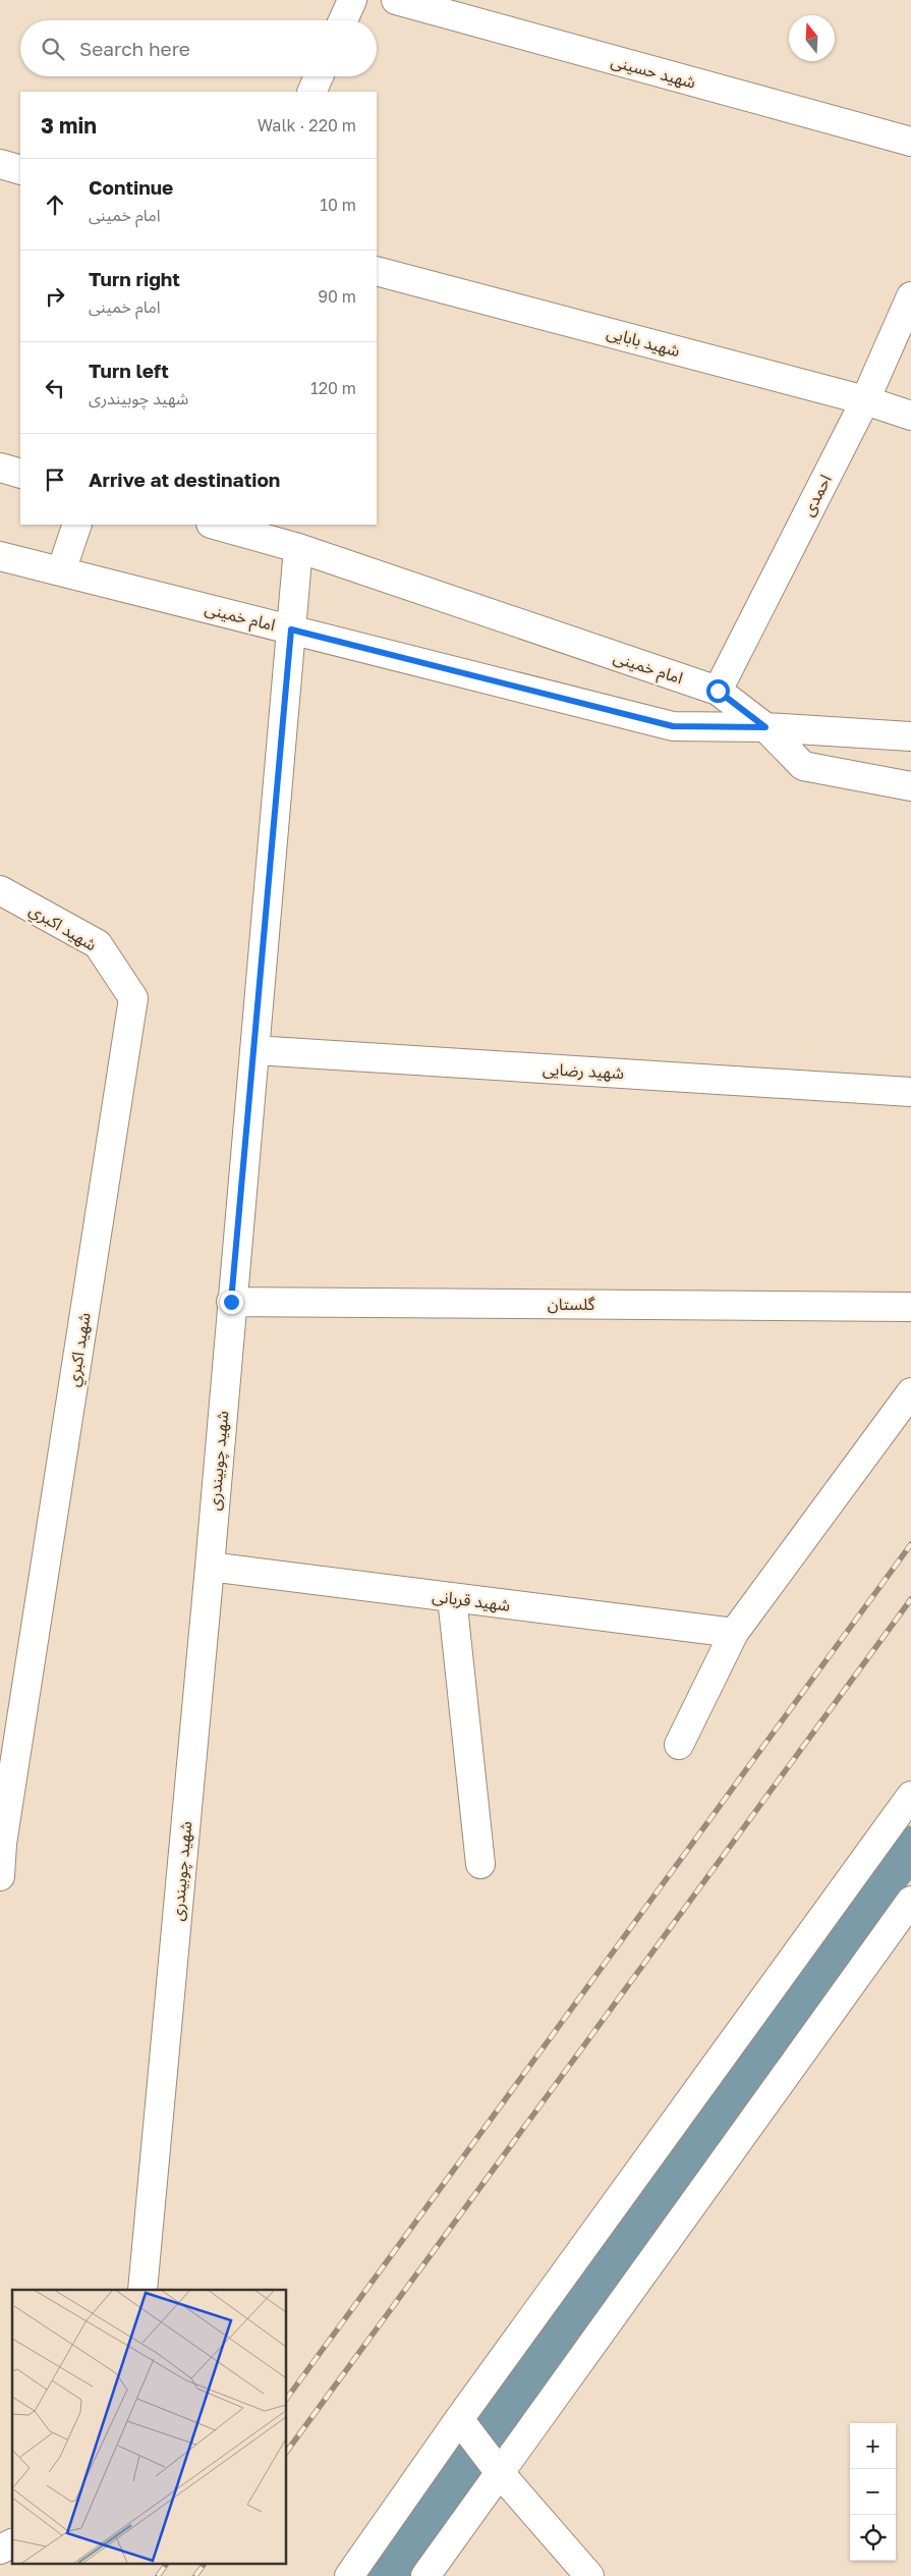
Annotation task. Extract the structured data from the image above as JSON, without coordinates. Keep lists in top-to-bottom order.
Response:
{
  "streets": {
    "street": [
      "شهید حسینی",
      "شهید بابایی",
      "احمدی",
      "امام خمینی",
      "شهيد اکبري",
      "شهید رضایی",
      "گلستان",
      "شهید چوبیندری",
      "شهید قربانی"
    ]
  },
  "crossings": [
    ["شهید بابایی", "احمدی"],
    ["احمدی", "امام خمینی"],
    ["امام خمینی", "شهید چوبیندری"],
    ["شهید رضایی", "شهید چوبیندری"],
    ["گلستان", "شهید چوبیندری"],
    ["شهید چوبیندری", "شهید قربانی"]
  ],
  "north": "top",
  "page": {
    "search": "Search here",
    "heading": ["3 min", "Walk · 220 m"],
    "list": [
      ["Continue", "امام خمینی", "10 m"],
      ["Turn right", "امام خمینی", "90 m"],
      ["Turn left", "شهید چوبیندری", "120 m"],
      "Arrive at destination"
    ],
    "map_buttons": ["+", "−"]
  }
}
